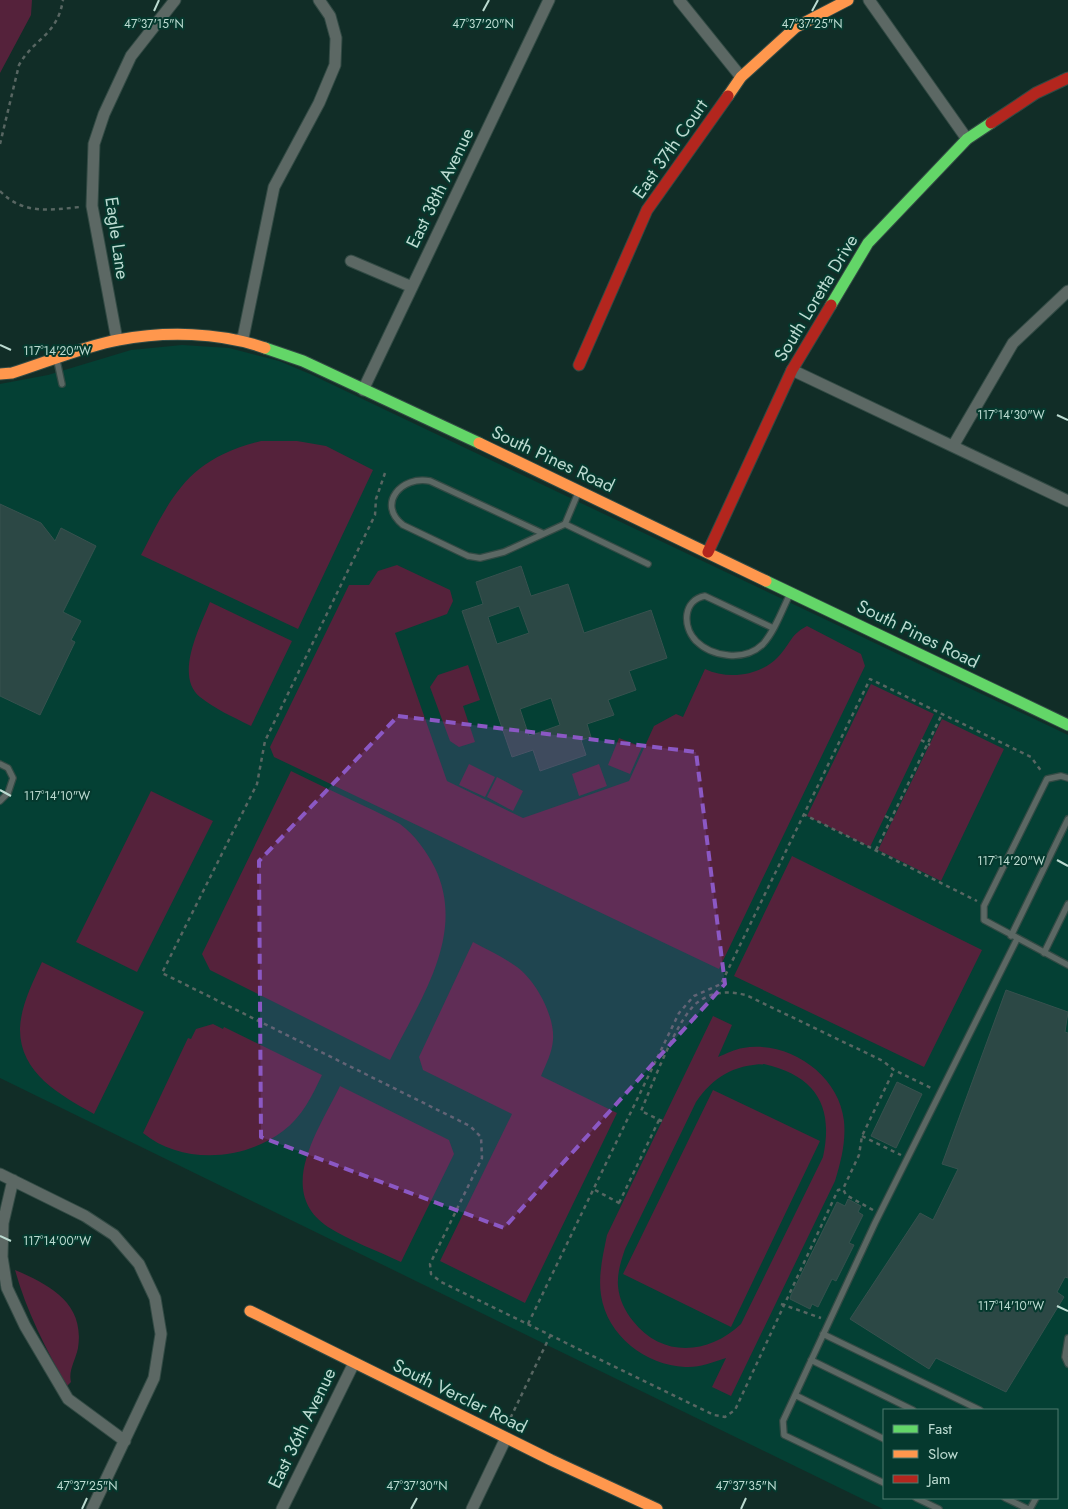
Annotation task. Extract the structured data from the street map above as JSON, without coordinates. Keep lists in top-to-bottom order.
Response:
{
  "streets": {
    "street": [
      "East 37th Court",
      "East 38th Avenue",
      "Eagle Lane",
      "South Loretta Drive",
      "South Pines Road",
      "South Vercler Road",
      "East 36th Avenue"
    ]
  },
  "crossings": [
    ["East 38th Avenue", "South Pines Road"],
    ["Eagle Lane", "South Pines Road"],
    ["South Loretta Drive", "South Pines Road"],
    ["South Vercler Road", "East 36th Avenue"]
  ],
  "legend": ["Fast", "Slow", "Jam"],
  "coordinates": [
    "47°37'15\"N",
    "47°37'20\"N",
    "47°37'25\"N",
    "117°14'20\"W",
    "117°14'30\"W",
    "117°14'10\"W",
    "117°14'00\"W",
    "47°37'30\"N",
    "47°37'35\"N"
  ]
}
